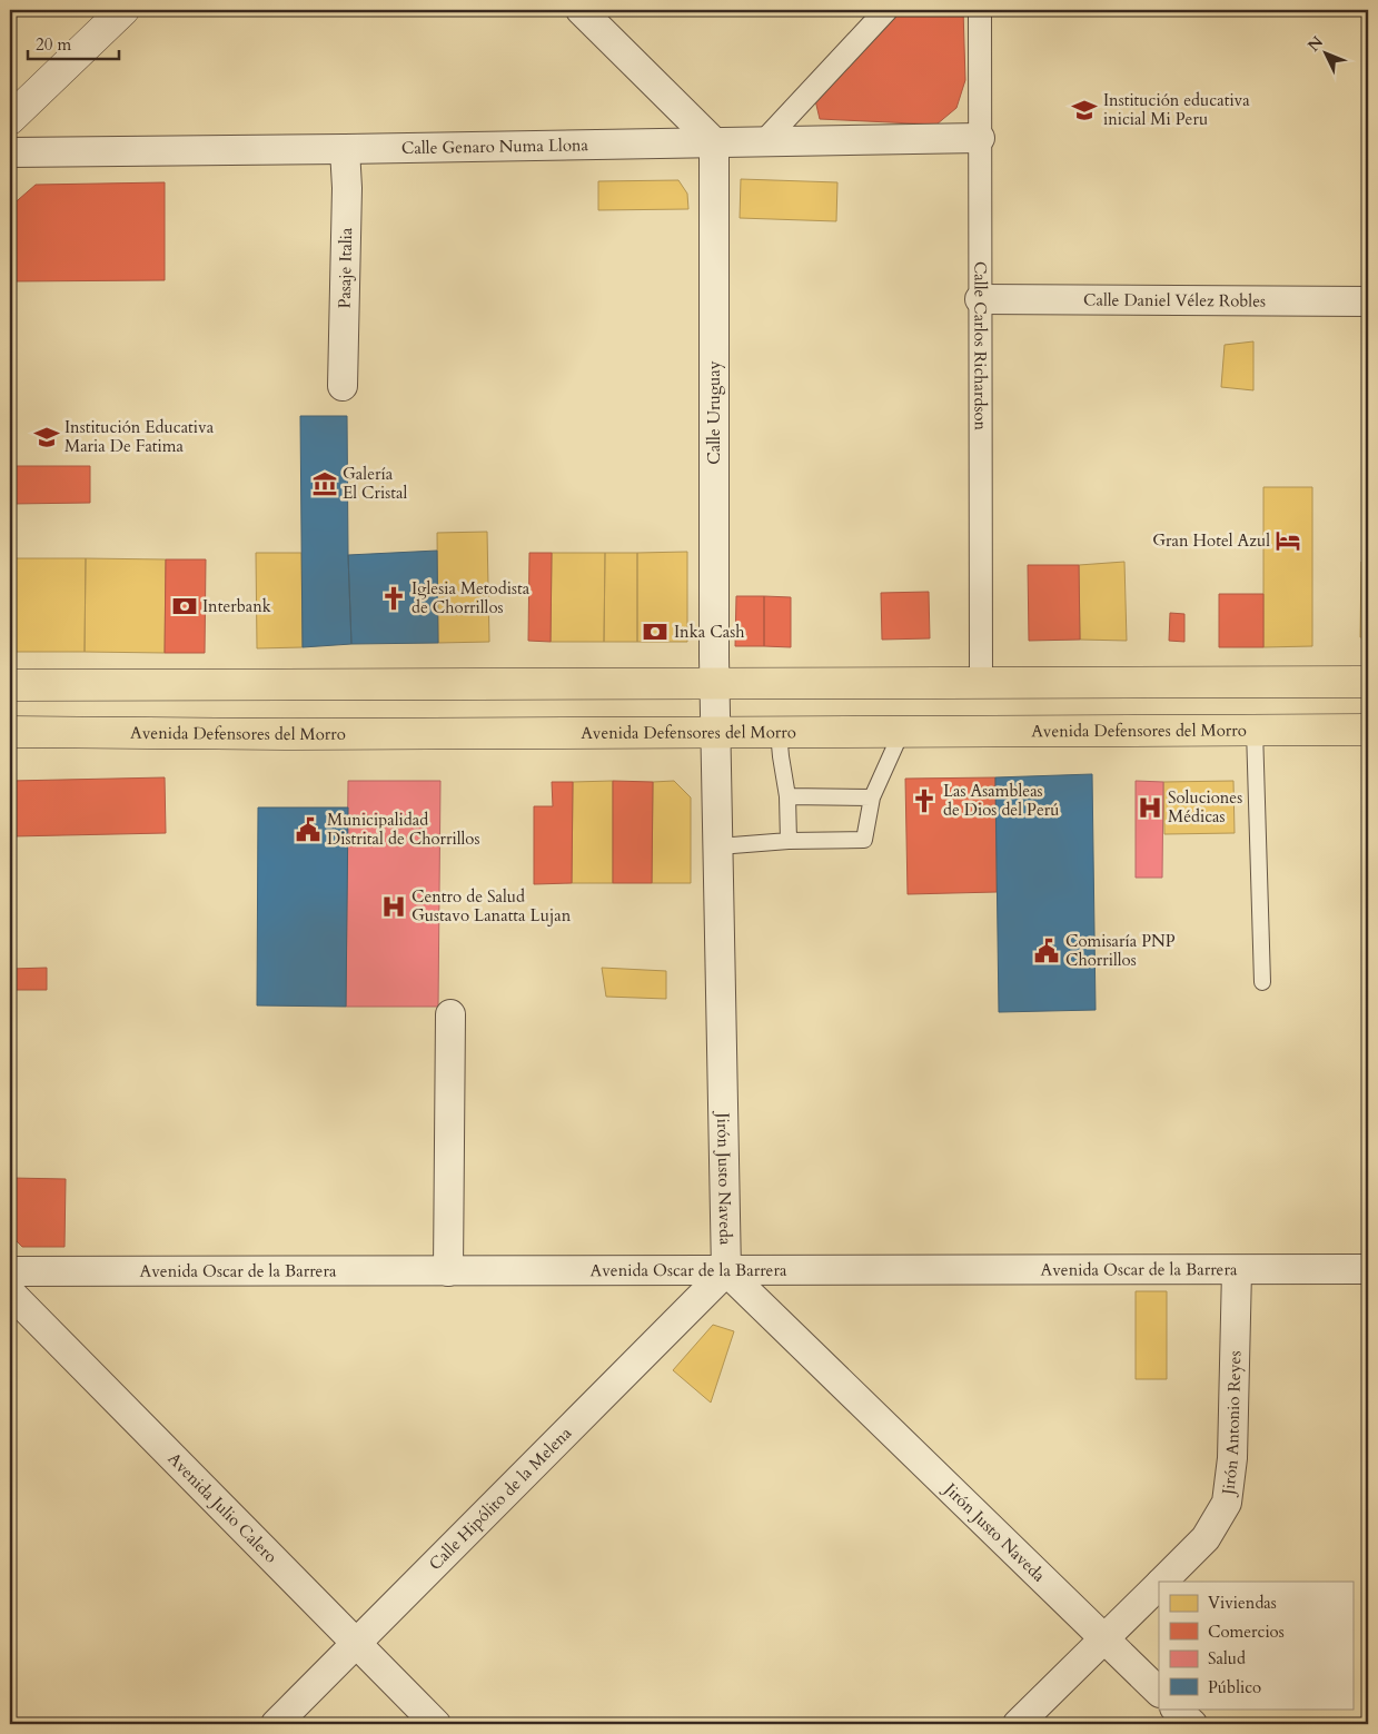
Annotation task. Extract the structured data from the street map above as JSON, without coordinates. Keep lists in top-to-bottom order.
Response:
{
  "streets": {
    "main road": ["Avenida Defensores del Morro"],
    "street": [
      "Calle Genaro Numa Llona",
      "Pasaje Italia",
      "Calle Daniel Vélez Robles",
      "Calle Carlos Richardson",
      "Calle Uruguay",
      "Jirón Justo Naveda",
      "Avenida Oscar de la Barrera",
      "Jirón Antonio Reyes",
      "Calle Hipólito de la Melena",
      "Avenida Julio Calero"
    ]
  },
  "crossings": [
    ["Calle Genaro Numa Llona", "Pasaje Italia"],
    ["Calle Genaro Numa Llona", "Calle Carlos Richardson"],
    ["Calle Genaro Numa Llona", "Calle Uruguay"],
    ["Calle Daniel Vélez Robles", "Calle Carlos Richardson"],
    ["Calle Uruguay", "Jirón Justo Naveda"],
    ["Avenida Defensores del Morro", "Jirón Justo Naveda"],
    ["Jirón Justo Naveda", "Avenida Oscar de la Barrera"],
    ["Jirón Justo Naveda", "Jirón Antonio Reyes"],
    ["Jirón Justo Naveda", "Calle Hipólito de la Melena"],
    ["Avenida Oscar de la Barrera", "Jirón Antonio Reyes"],
    ["Avenida Oscar de la Barrera", "Calle Hipólito de la Melena"],
    ["Calle Hipólito de la Melena", "Avenida Julio Calero"]
  ],
  "places": {
    "school or university": ["Institución educativa inicial Mi Peru", "Institución Educativa Maria De Fatima"],
    "museum": ["Galería El Cristal"],
    "hotel": ["Gran Hotel Azul"],
    "church": ["Iglesia Metodista de Chorrillos", "Las Asambleas de Dios del Perú"],
    "bank": ["Interbank", "Inka Cash"],
    "hospital": ["Soluciones Médicas", "Centro de Salud Gustavo Lanatta Lujan"],
    "public building": ["Municipalidad Distrital de Chorrillos", "Comisaría PNP Chorrillos"]
  },
  "legend": [
    "Viviendas",
    "Comercios",
    "Salud",
    "Público"
  ],
  "scale_bar": "20 m",
  "north": "top left"
}
